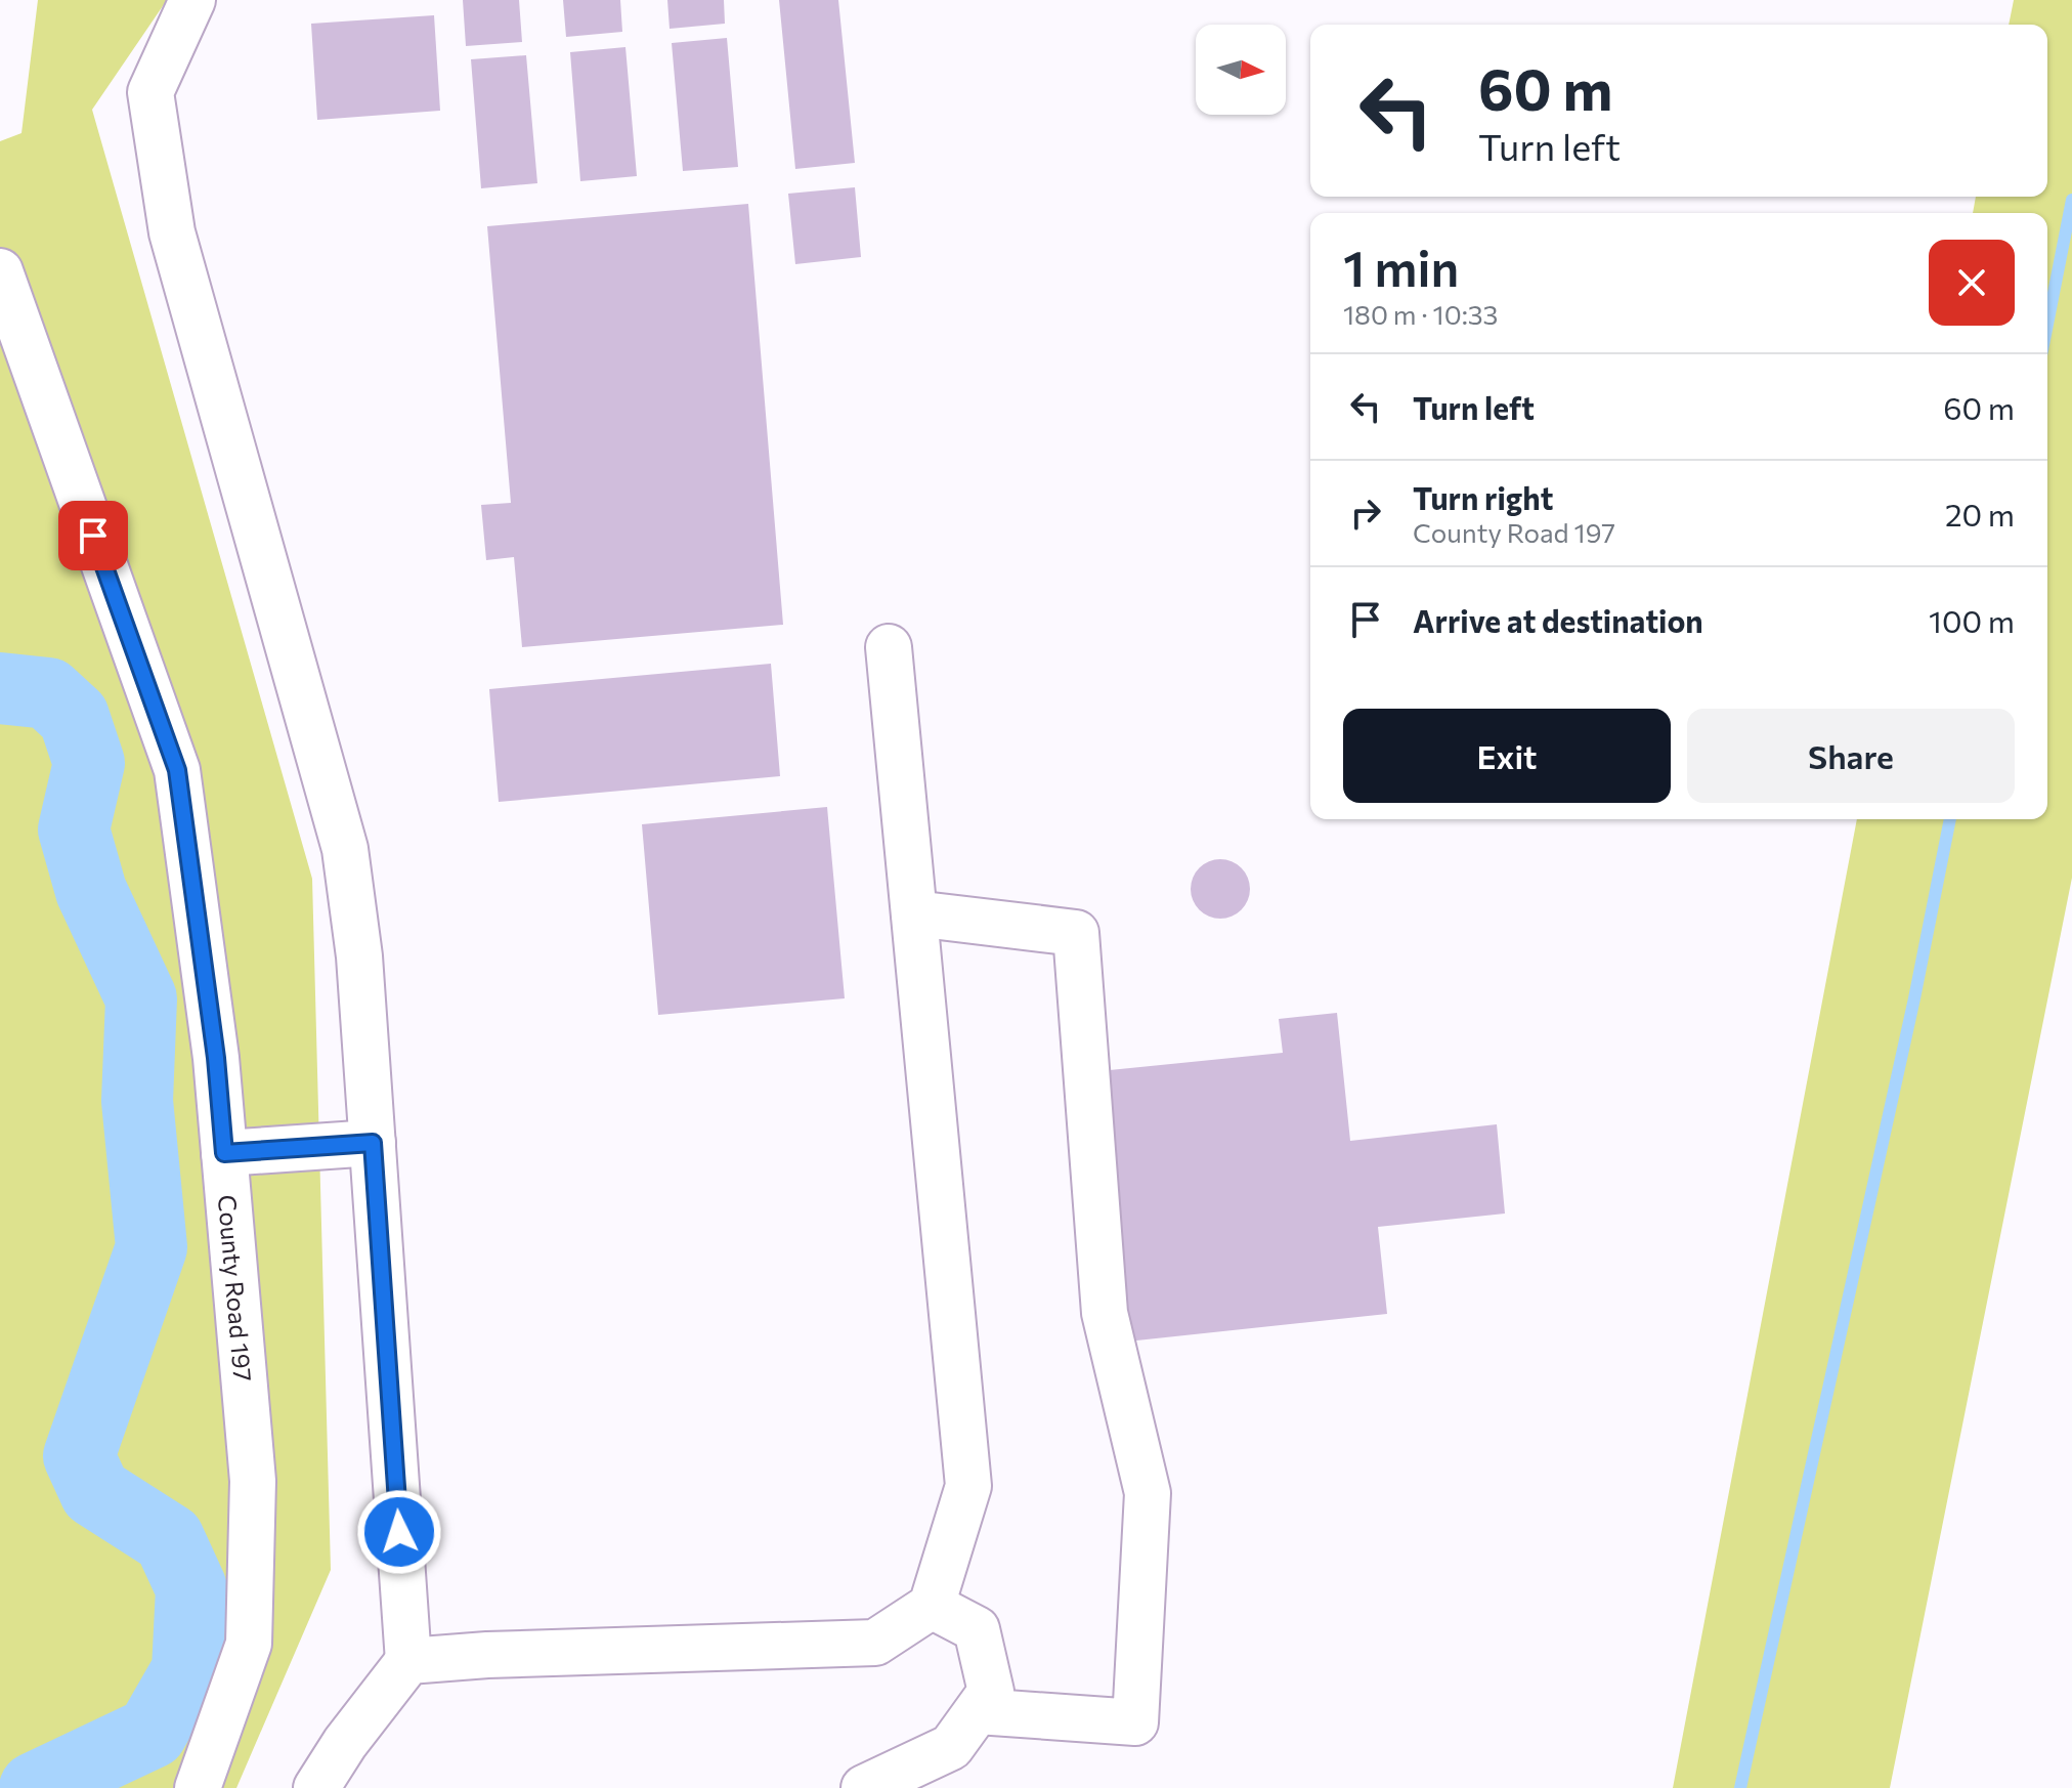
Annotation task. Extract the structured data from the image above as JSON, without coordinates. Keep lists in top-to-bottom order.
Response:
{
  "streets": {
    "street": ["County Road 197"]
  },
  "north": "right",
  "page": {
    "turn": ["60 m", "Turn left"],
    "heading": ["1 min", "180 m · 10:33"],
    "list": [
      {
        "name": "Turn left",
        "value": "60 m"
      },
      {
        "name": "Turn right",
        "note": "County Road 197",
        "value": "20 m"
      },
      {
        "name": "Arrive at destination",
        "value": "100 m"
      }
    ],
    "buttons": ["Exit", "Share"]
  }
}
